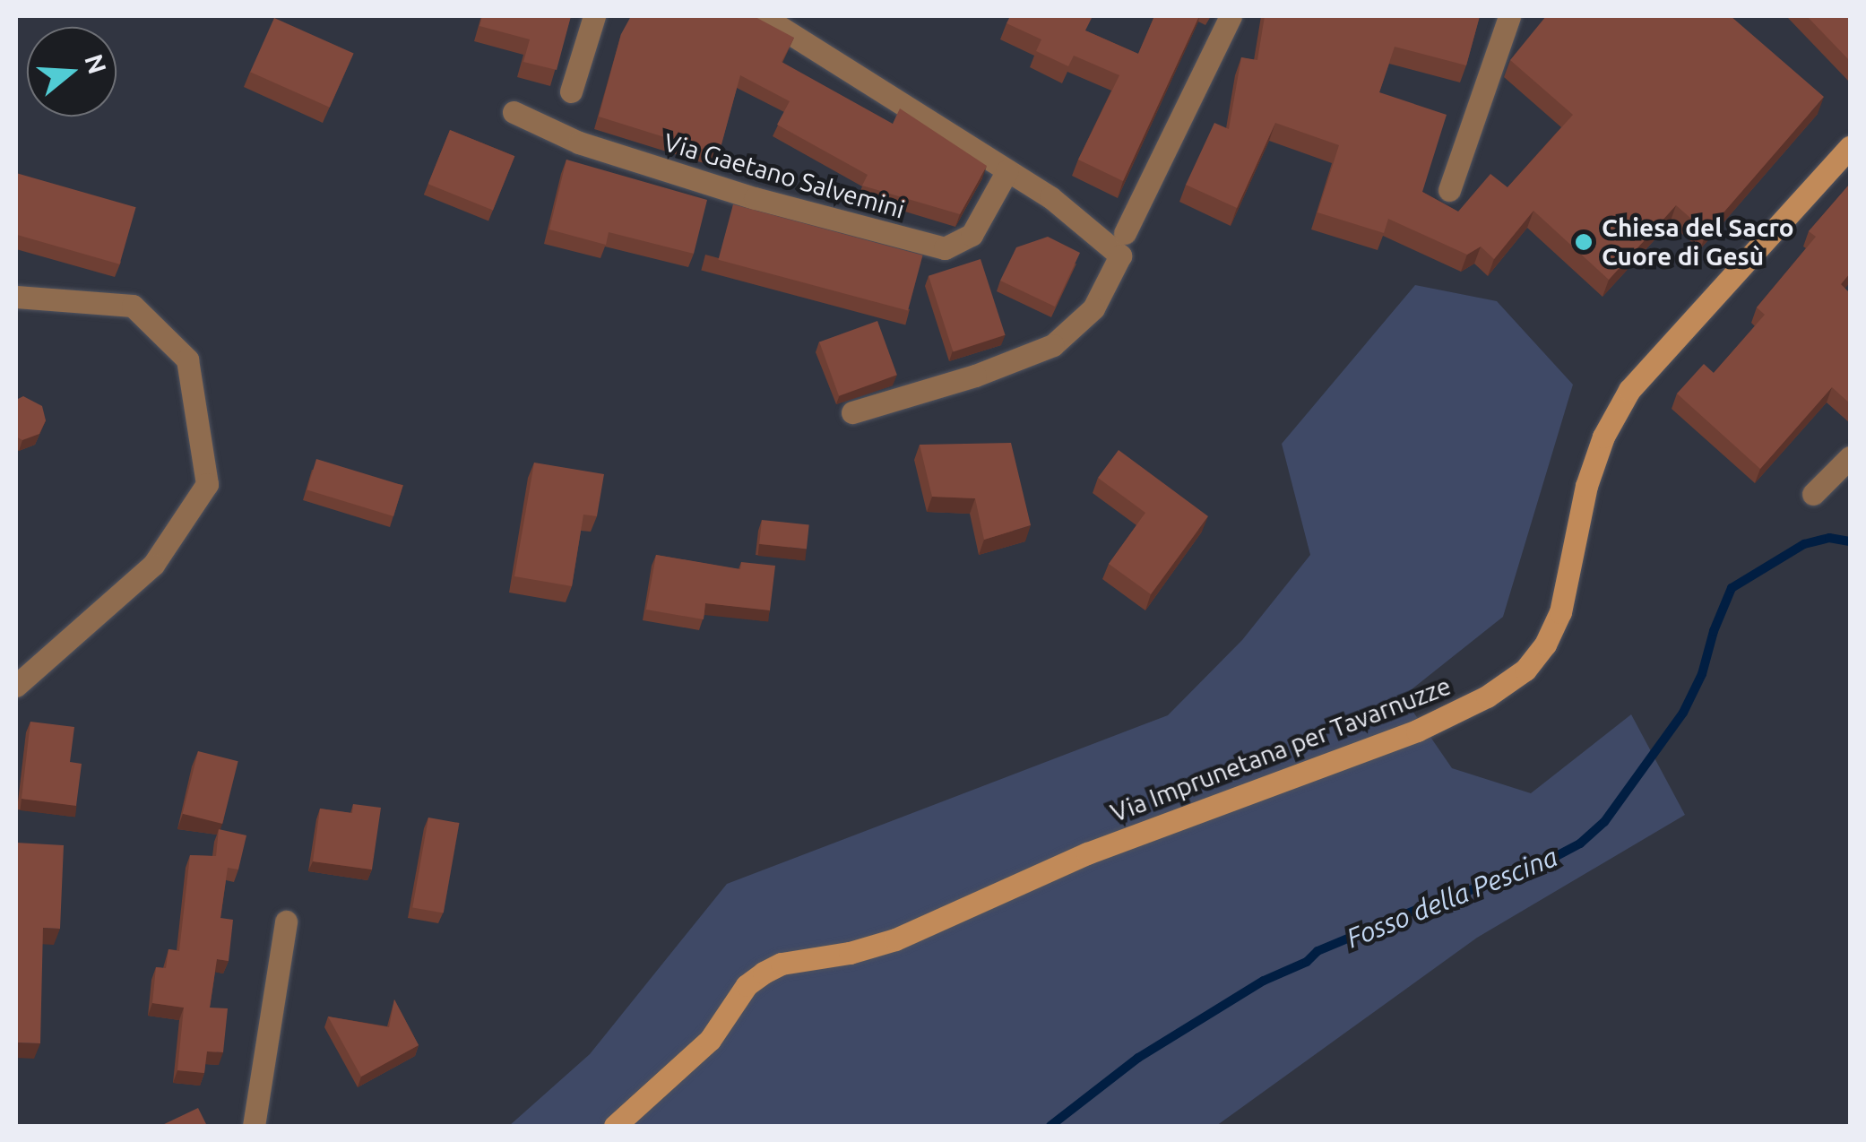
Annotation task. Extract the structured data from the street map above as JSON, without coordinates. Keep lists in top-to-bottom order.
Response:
{
  "streets": {
    "main road": ["Via Imprunetana per Tavarnuzze"],
    "street": ["Via Gaetano Salvemini"]
  },
  "water": ["Fosso della Pescina"],
  "places": ["Chiesa del Sacro Cuore di Gesù"],
  "north": "right"
}
